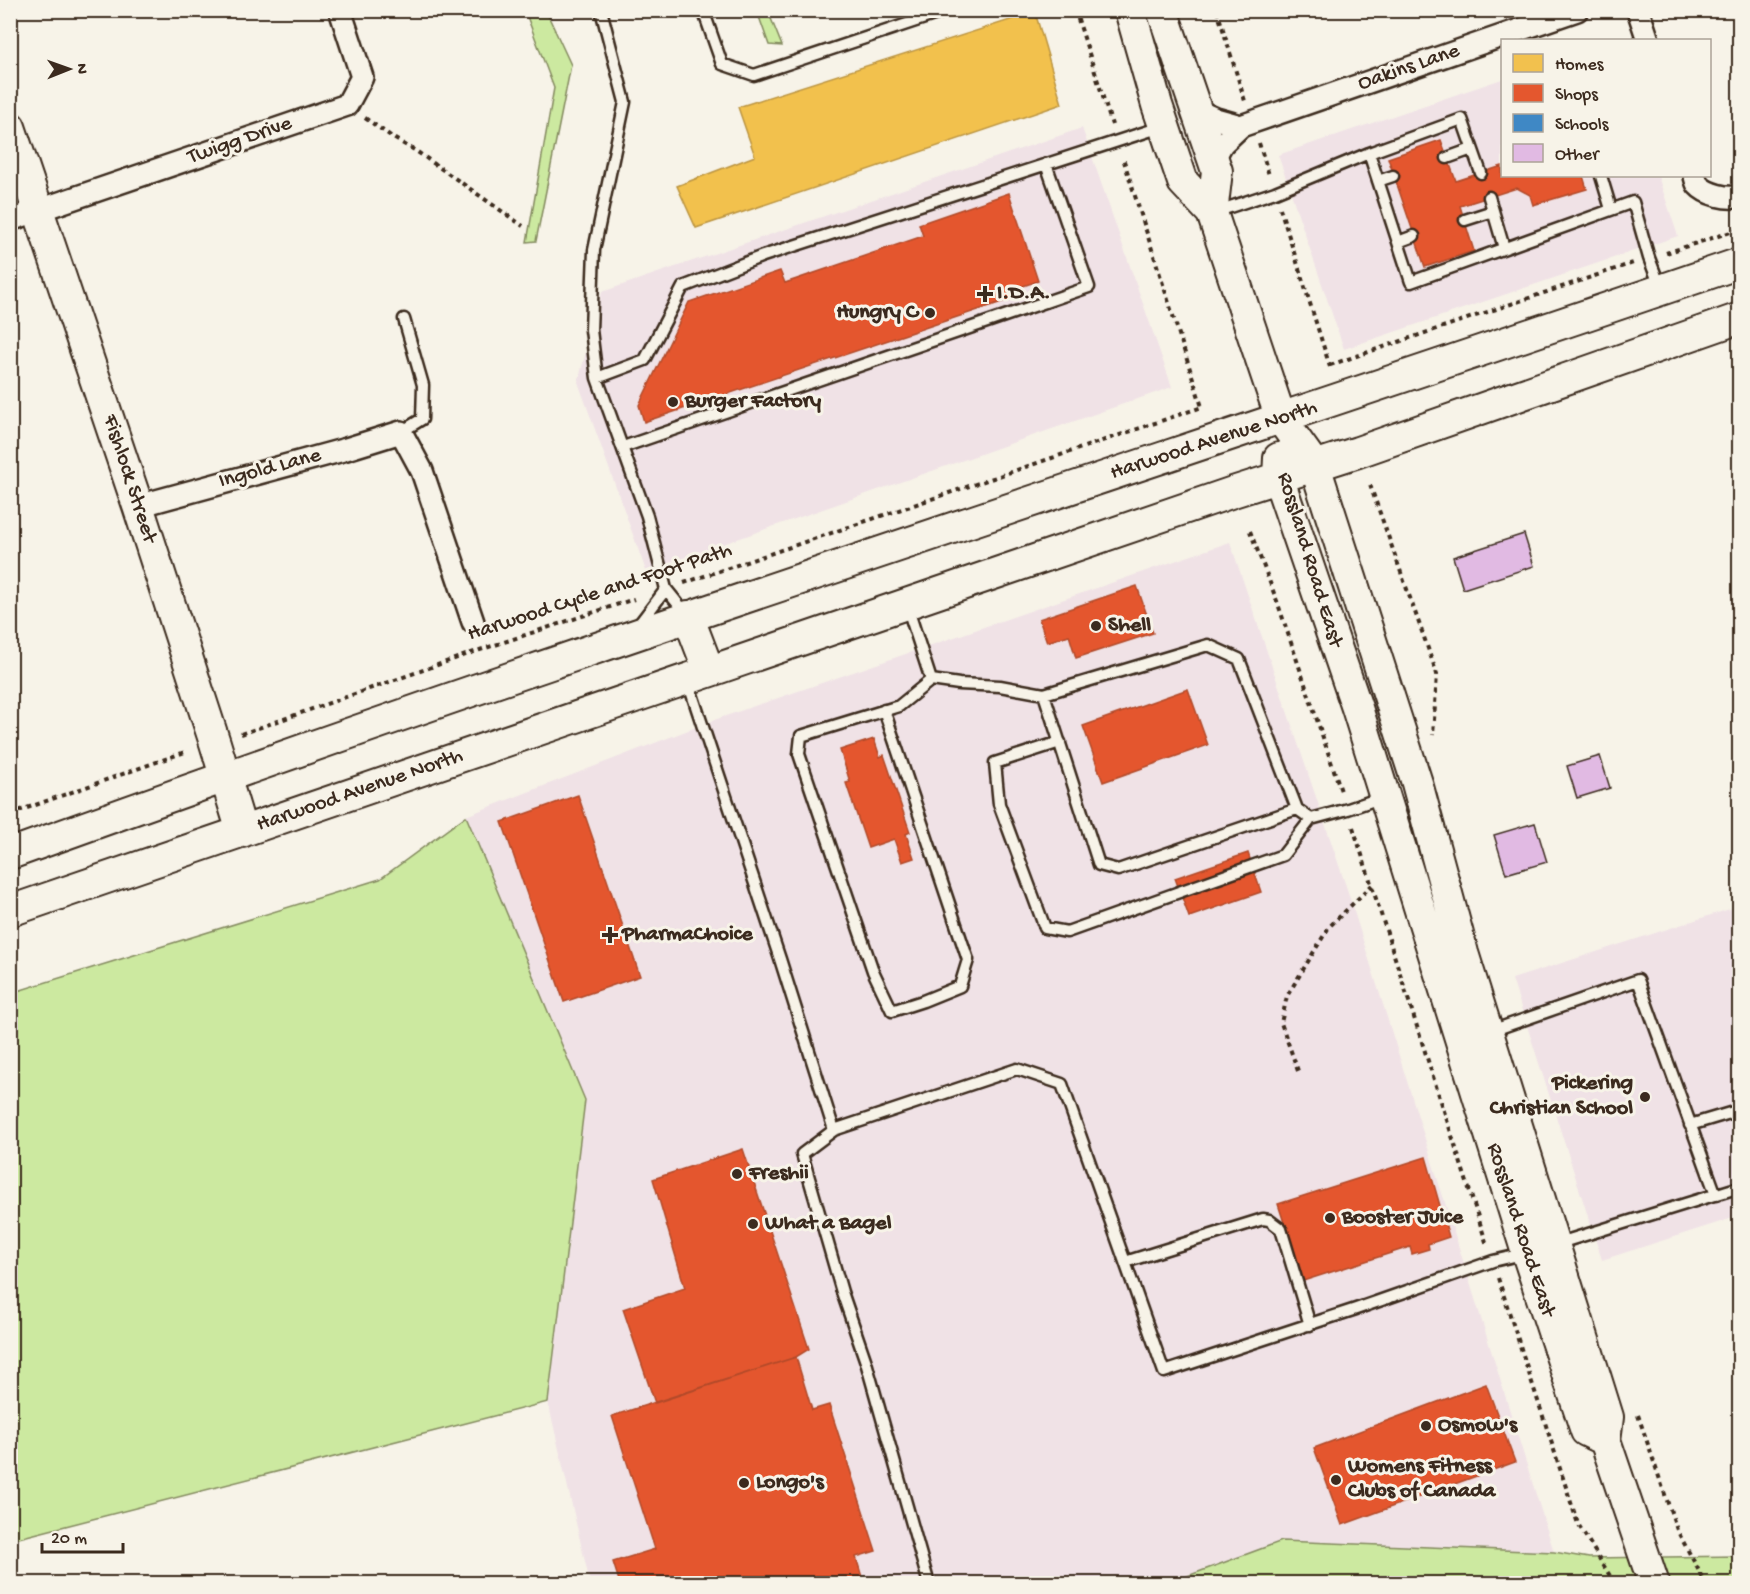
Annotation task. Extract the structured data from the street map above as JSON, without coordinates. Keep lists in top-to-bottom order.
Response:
{
  "streets": {
    "main road": ["Harwood Avenue North", "Fishlock Street", "Rossland Road East"],
    "street": ["Oakins Lane", "Twigg Drive", "Ingold Lane"],
    "path": ["Harwood Cycle and Foot Path"]
  },
  "crossings": [
    ["Twigg Drive", "Fishlock Street"],
    ["Harwood Avenue North", "Fishlock Street"],
    ["Harwood Avenue North", "Rossland Road East"],
    ["Ingold Lane", "Fishlock Street"],
    ["Fishlock Street", "Harwood Cycle and Foot Path"]
  ],
  "places": {
    "health": ["I.D.A.", "PharmaChoice"],
    "other": [
      "Hungry C",
      "Burger Factory",
      "Shell",
      "Pickering Christian School",
      "Freshii",
      "Booster Juice",
      "What a Bagel",
      "Osmow's",
      "Womens Fitness Clubs of Canada",
      "Longo's"
    ]
  },
  "legend": [
    "Homes",
    "Shops",
    "Schools",
    "Other"
  ],
  "scale_bar": "20 m",
  "north": "right"
}
